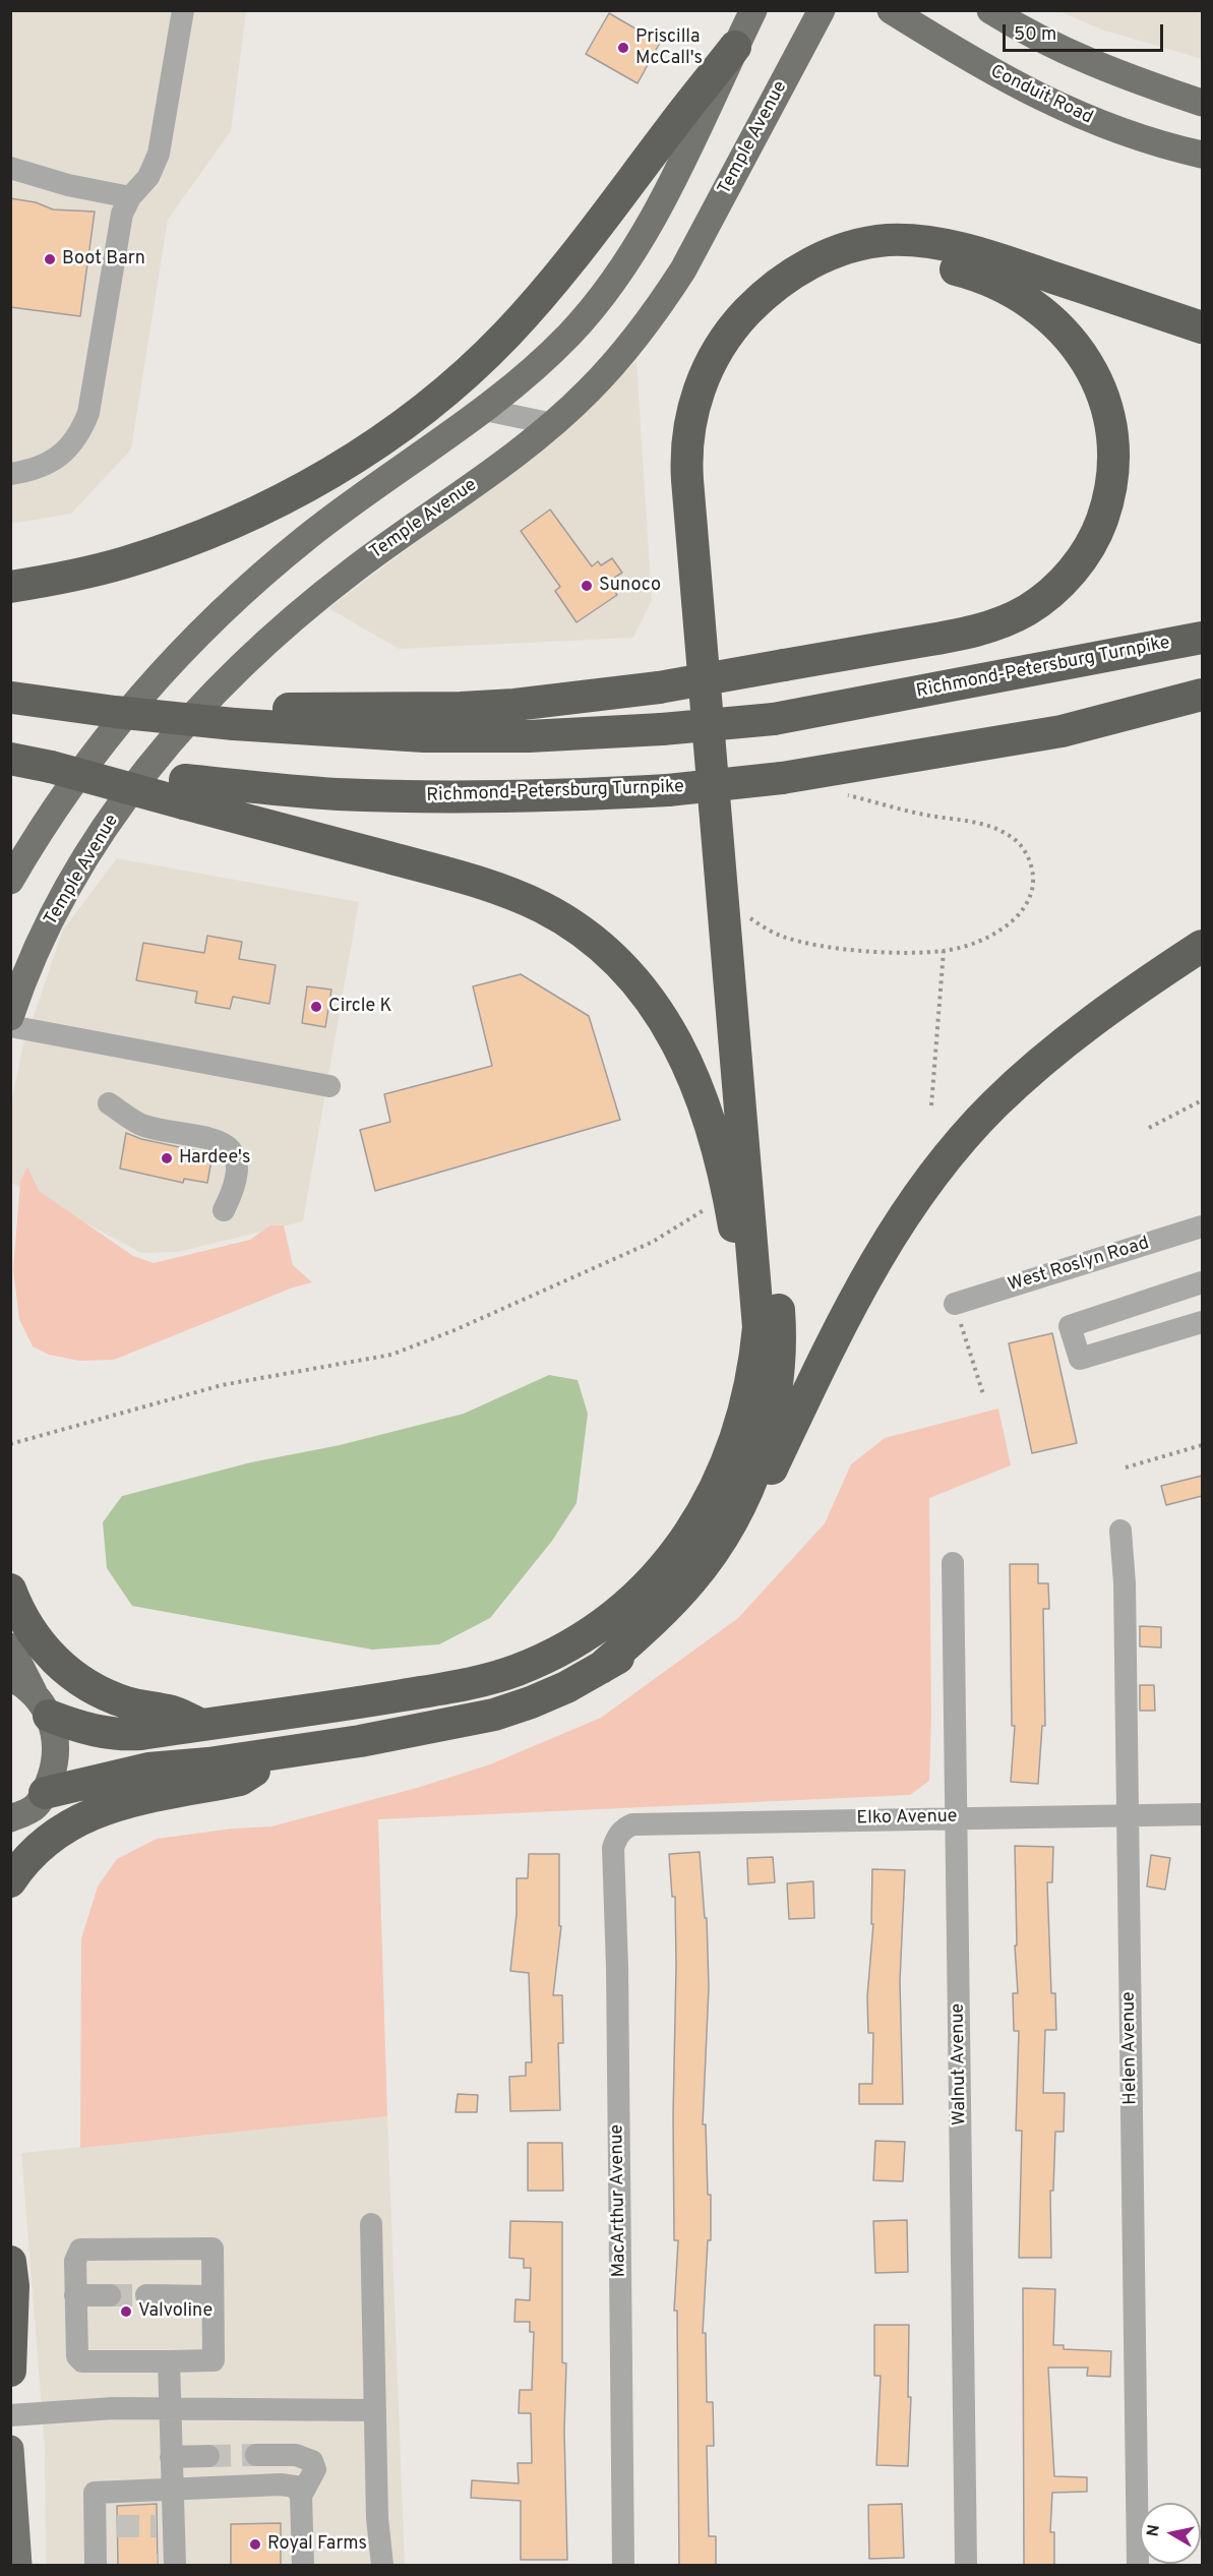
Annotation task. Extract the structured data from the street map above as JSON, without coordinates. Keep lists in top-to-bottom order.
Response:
{
  "streets": {
    "highway": ["Richmond-Petersburg Turnpike"],
    "main road": ["Conduit Road", "Temple Avenue"],
    "street": [
      "West Roslyn Road",
      "Elko Avenue",
      "Helen Avenue",
      "Walnut Avenue",
      "MacArthur Avenue"
    ]
  },
  "crossings": [
    ["Elko Avenue", "Helen Avenue"],
    ["Elko Avenue", "Walnut Avenue"],
    ["Elko Avenue", "MacArthur Avenue"]
  ],
  "places": [
    "Priscilla McCall's",
    "Boot Barn",
    "Sunoco",
    "Circle K",
    "Hardee's",
    "Valvoline",
    "Royal Farms"
  ],
  "scale_bar": "50 m",
  "north": "left"
}
